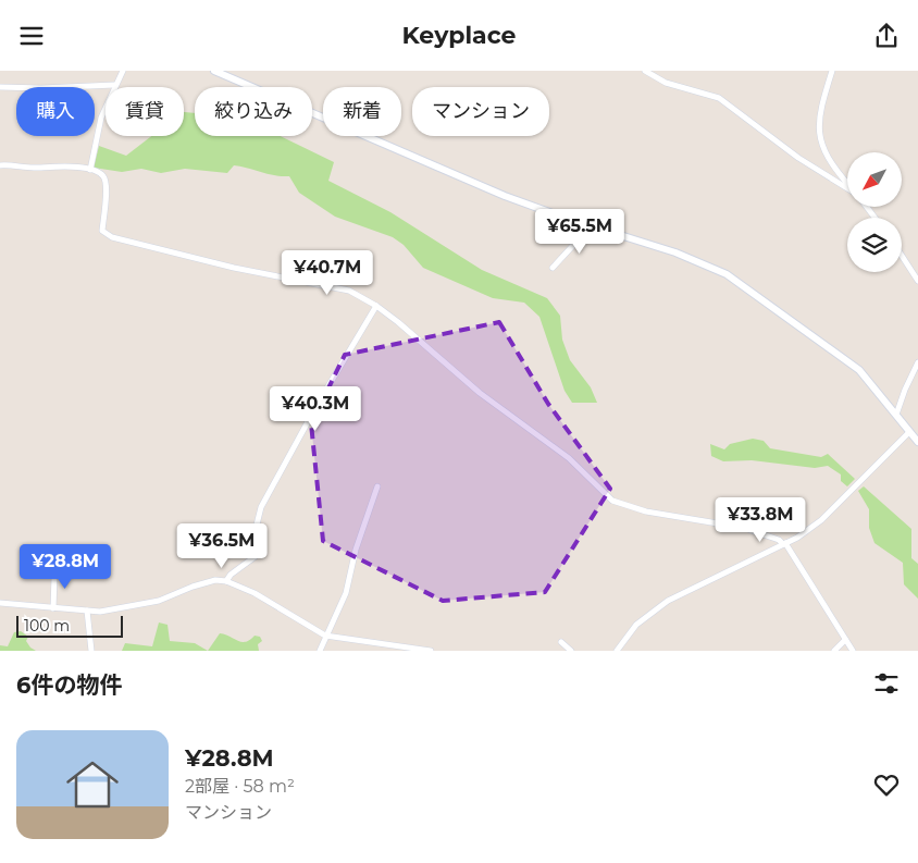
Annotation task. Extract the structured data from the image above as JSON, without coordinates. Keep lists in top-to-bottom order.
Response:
{
  "scale_bar": "100 m",
  "north": "bottom left",
  "page": {
    "header": "Keyplace",
    "chip": [
      "購入",
      "賃貸",
      "絞り込み",
      "新着",
      "マンション"
    ],
    "price": [
      "¥65.5M",
      "¥40.7M",
      "¥40.3M",
      "¥33.8M",
      "¥36.5M",
      "¥28.8M"
    ],
    "scale": "100 m",
    "heading": "6件の物件",
    "list": [
      {
        "name": "¥28.8M",
        "note": "2部屋 · 58 m² · マンション"
      }
    ]
  }
}
